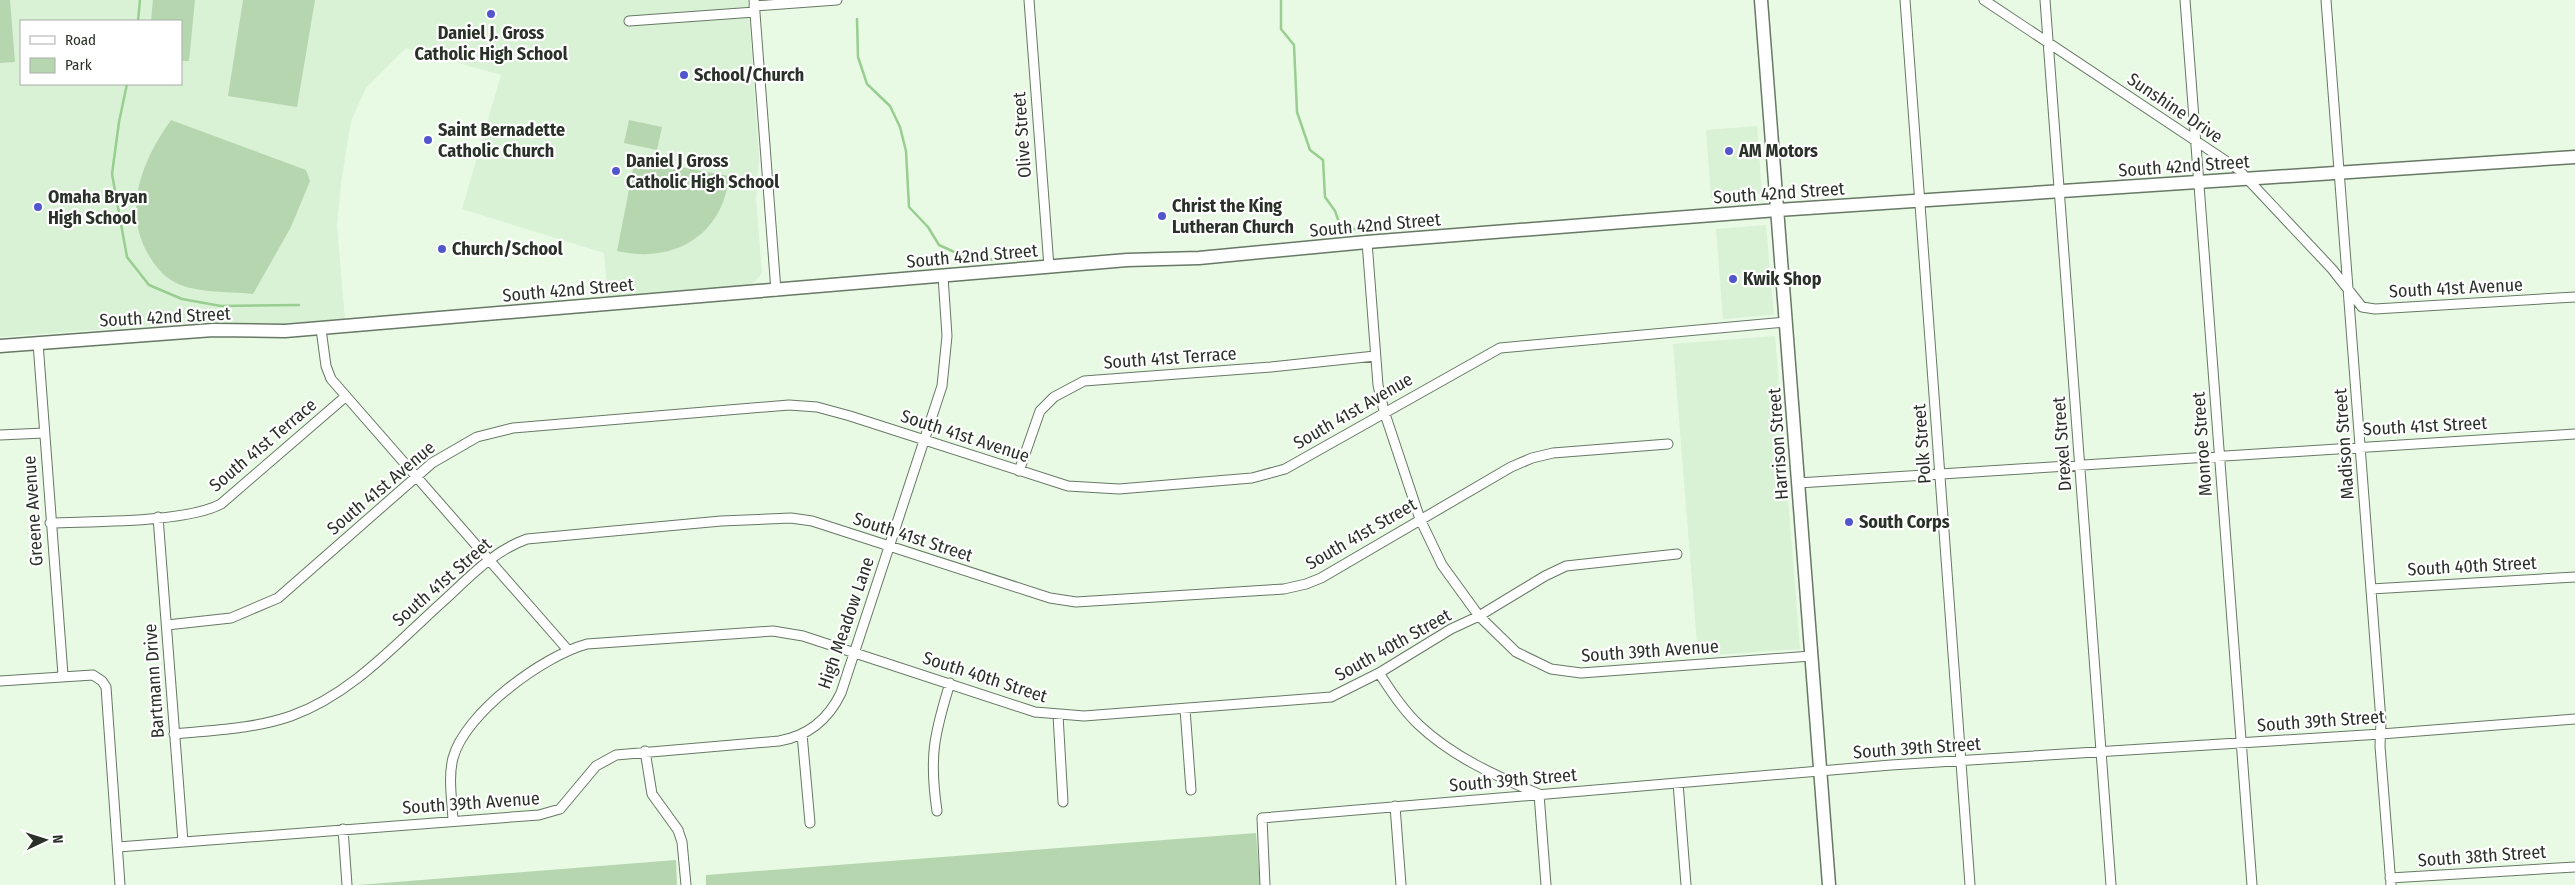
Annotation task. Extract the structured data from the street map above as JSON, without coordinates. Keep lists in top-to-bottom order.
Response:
{
  "streets": {
    "street": [
      "Sunshine Drive",
      "Olive Street",
      "South 42nd Street",
      "South 41st Avenue",
      "South 41st Terrace",
      "South 41st Street",
      "Harrison Street",
      "Polk Street",
      "Drexel Street",
      "Monroe Street",
      "Madison Street",
      "Greene Avenue",
      "South 40th Street",
      "High Meadow Lane",
      "South 39th Avenue",
      "Bartmann Drive",
      "South 39th Street",
      "South 38th Street"
    ]
  },
  "crossings": [
    ["Sunshine Drive", "South 42nd Street"],
    ["Sunshine Drive", "South 41st Avenue"],
    ["Sunshine Drive", "Drexel Street"],
    ["Sunshine Drive", "Monroe Street"],
    ["Sunshine Drive", "Madison Street"],
    ["Olive Street", "South 42nd Street"],
    ["South 42nd Street", "Harrison Street"],
    ["South 42nd Street", "Polk Street"],
    ["South 42nd Street", "Drexel Street"],
    ["South 42nd Street", "Monroe Street"],
    ["South 42nd Street", "Madison Street"],
    ["South 42nd Street", "Greene Avenue"],
    ["South 42nd Street", "High Meadow Lane"],
    ["South 42nd Street", "South 39th Avenue"],
    ["South 41st Avenue", "South 41st Terrace"],
    ["South 41st Avenue", "Harrison Street"],
    ["South 41st Avenue", "Madison Street"],
    ["South 41st Avenue", "High Meadow Lane"],
    ["South 41st Avenue", "South 39th Avenue"],
    ["South 41st Avenue", "Bartmann Drive"],
    ["South 41st Terrace", "Greene Avenue"],
    ["South 41st Terrace", "South 39th Avenue"],
    ["South 41st Terrace", "Bartmann Drive"],
    ["South 41st Street", "Harrison Street"],
    ["South 41st Street", "Polk Street"],
    ["South 41st Street", "Drexel Street"],
    ["South 41st Street", "Monroe Street"],
    ["South 41st Street", "Madison Street"],
    ["South 41st Street", "High Meadow Lane"],
    ["South 41st Street", "South 39th Avenue"],
    ["South 41st Street", "Bartmann Drive"],
    ["Harrison Street", "South 39th Avenue"],
    ["Harrison Street", "South 39th Street"],
    ["Polk Street", "South 39th Street"],
    ["Drexel Street", "South 39th Street"],
    ["Monroe Street", "South 39th Street"],
    ["Madison Street", "South 40th Street"],
    ["Madison Street", "South 39th Street"],
    ["Madison Street", "South 38th Street"],
    ["South 40th Street", "High Meadow Lane"],
    ["South 40th Street", "South 39th Avenue"],
    ["High Meadow Lane", "South 39th Avenue"],
    ["South 39th Avenue", "Bartmann Drive"]
  ],
  "places": [
    "Daniel J. Gross Catholic High School",
    "School/Church",
    "Saint Bernadette Catholic Church",
    "AM Motors",
    "Daniel J Gross Catholic High School",
    "Omaha Bryan High School",
    "Christ the King Lutheran Church",
    "Church/School",
    "Kwik Shop",
    "South Corps"
  ],
  "legend": ["Road", "Park"],
  "north": "right"
}
